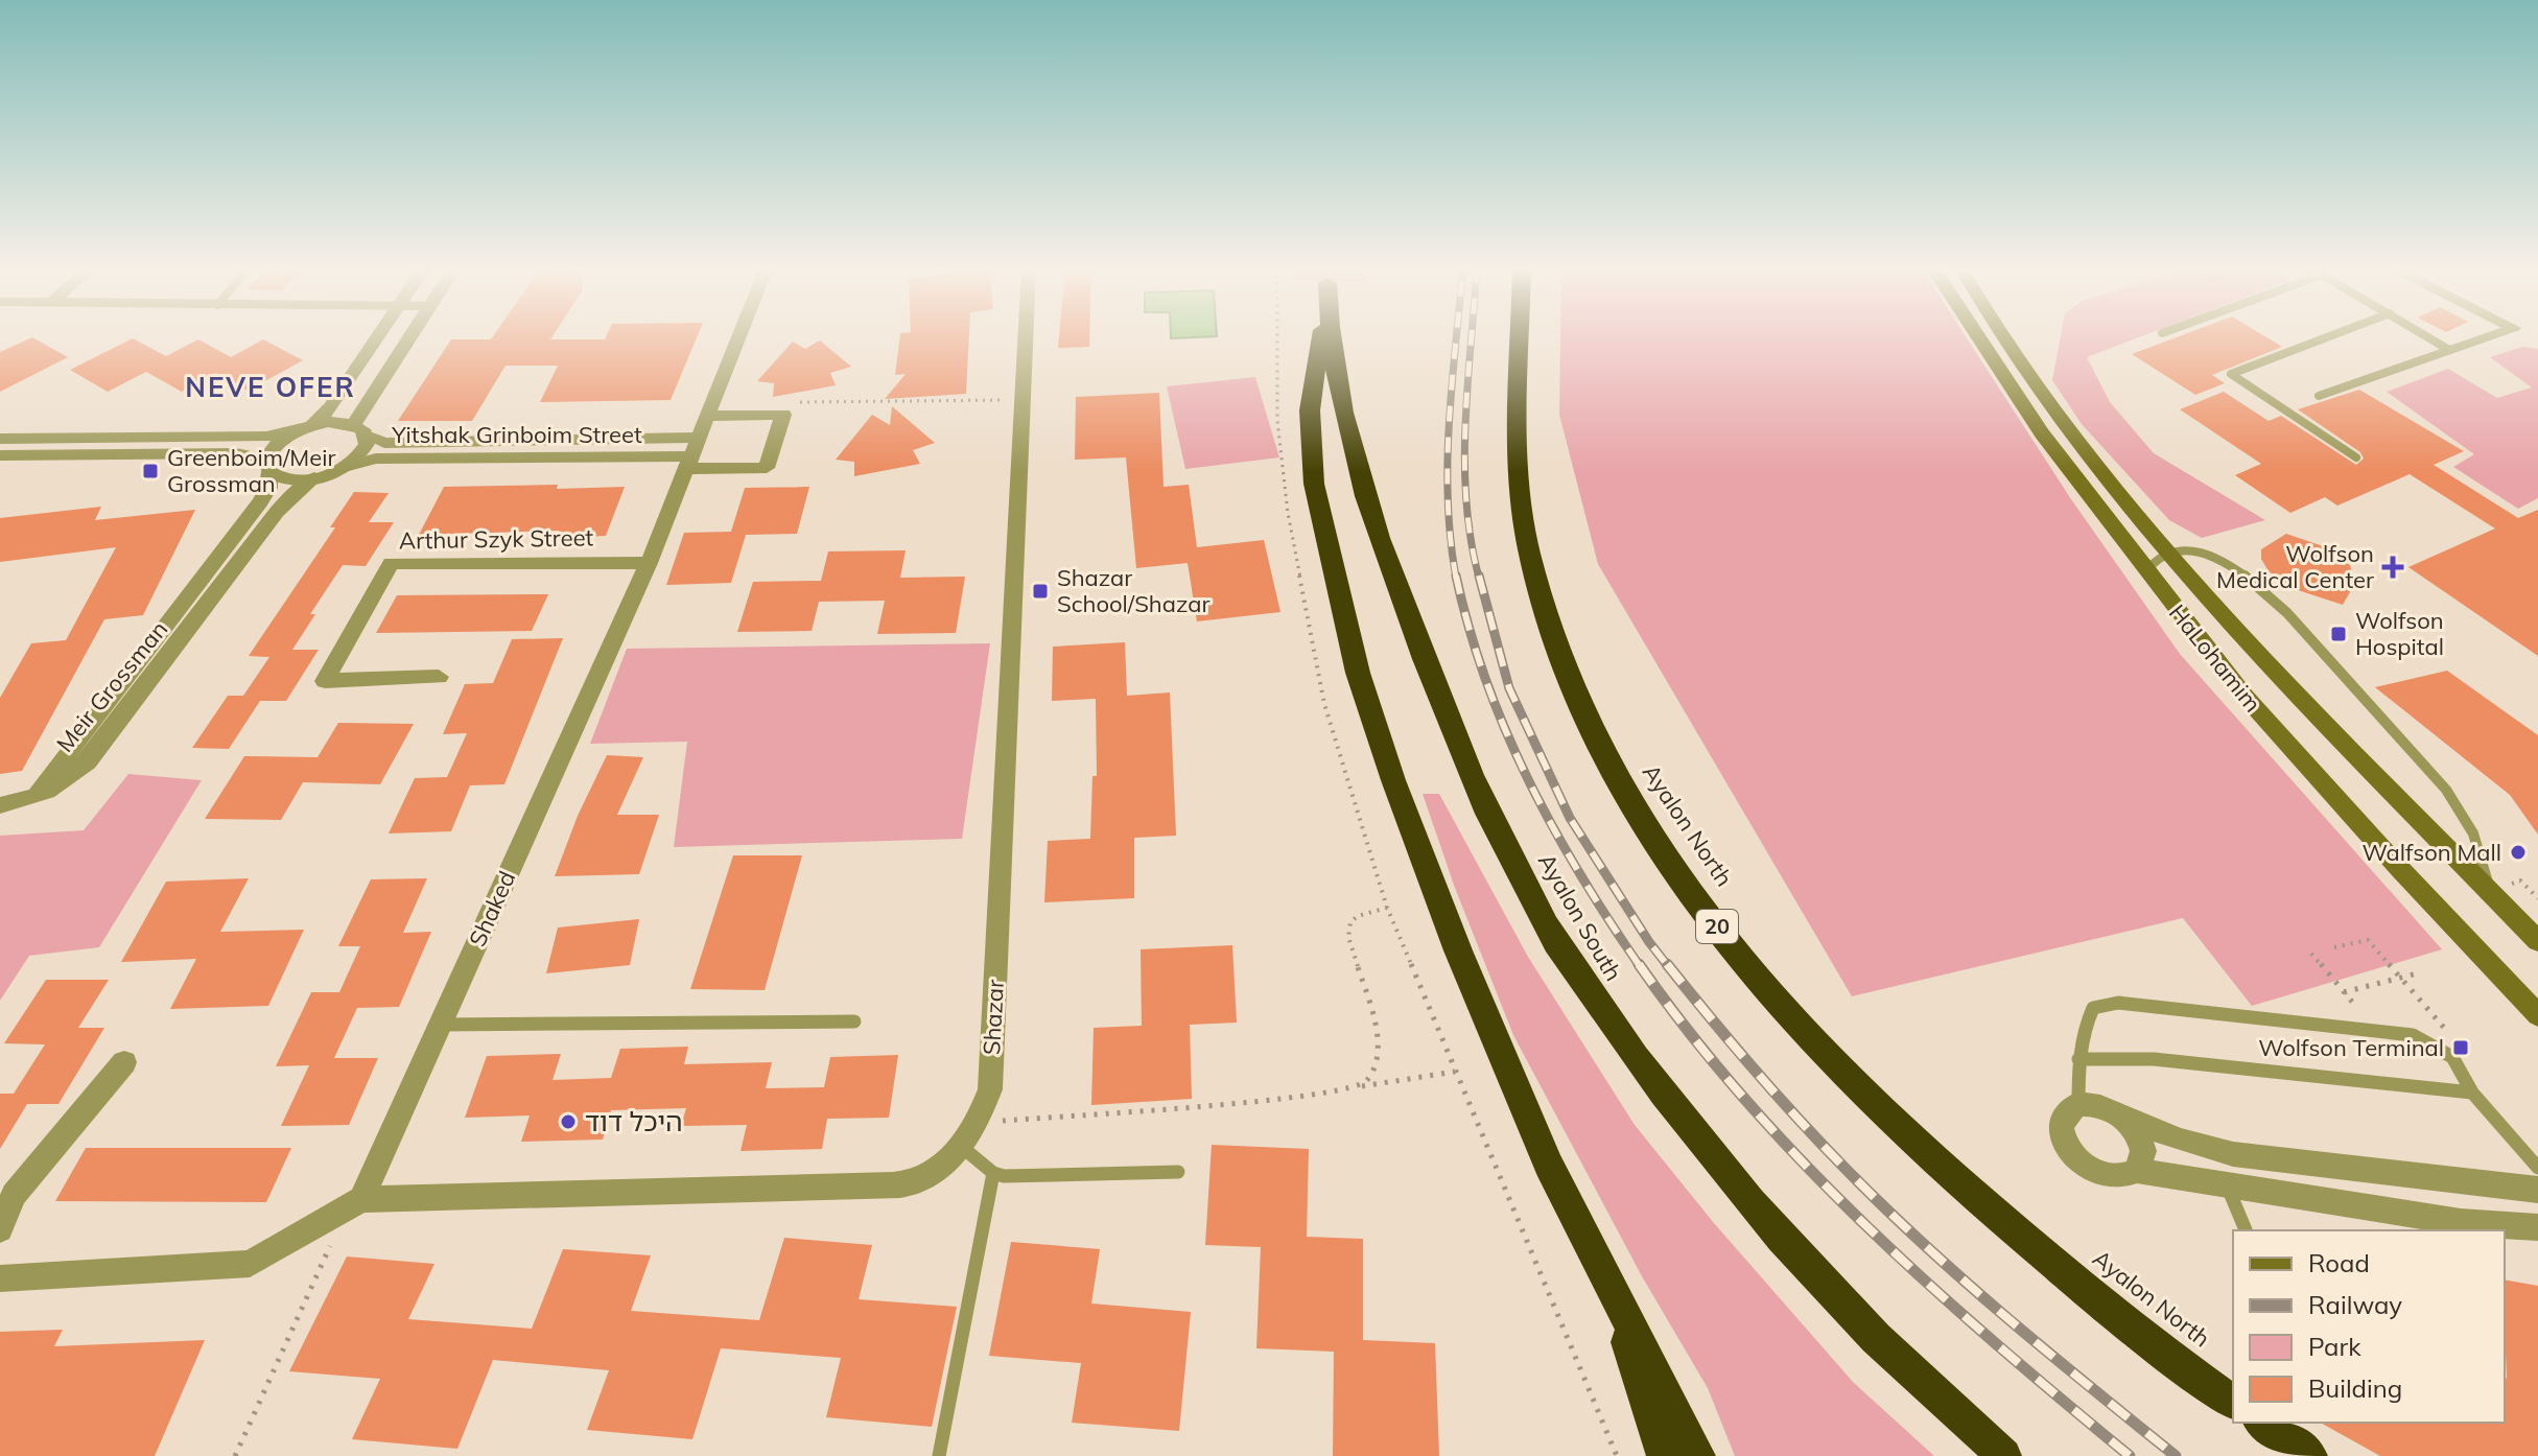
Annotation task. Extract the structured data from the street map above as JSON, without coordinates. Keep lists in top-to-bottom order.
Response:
{
  "streets": {
    "highway": ["Ayalon North", "Ayalon South", "20"],
    "main road": ["HaLohamim"],
    "street": [
      "Yitshak Grinboim Street",
      "Arthur Szyk Street",
      "Meir Grossman",
      "Shaked",
      "Shazar"
    ]
  },
  "crossings": [
    ["Yitshak Grinboim Street", "Meir Grossman"],
    ["Yitshak Grinboim Street", "Shaked"],
    ["Arthur Szyk Street", "Shaked"],
    ["Shaked", "Shazar"]
  ],
  "districts": ["NEVE OFER"],
  "places": {
    "transit": [
      "Greenboim/Meir Grossman",
      "Shazar School/Shazar",
      "Wolfson Hospital",
      "Wolfson Terminal"
    ],
    "health": ["Wolfson Medical Center"],
    "other": ["Walfson Mall", "היכל דוד"]
  },
  "legend": [
    "Road",
    "Railway",
    "Park",
    "Building"
  ]
}
